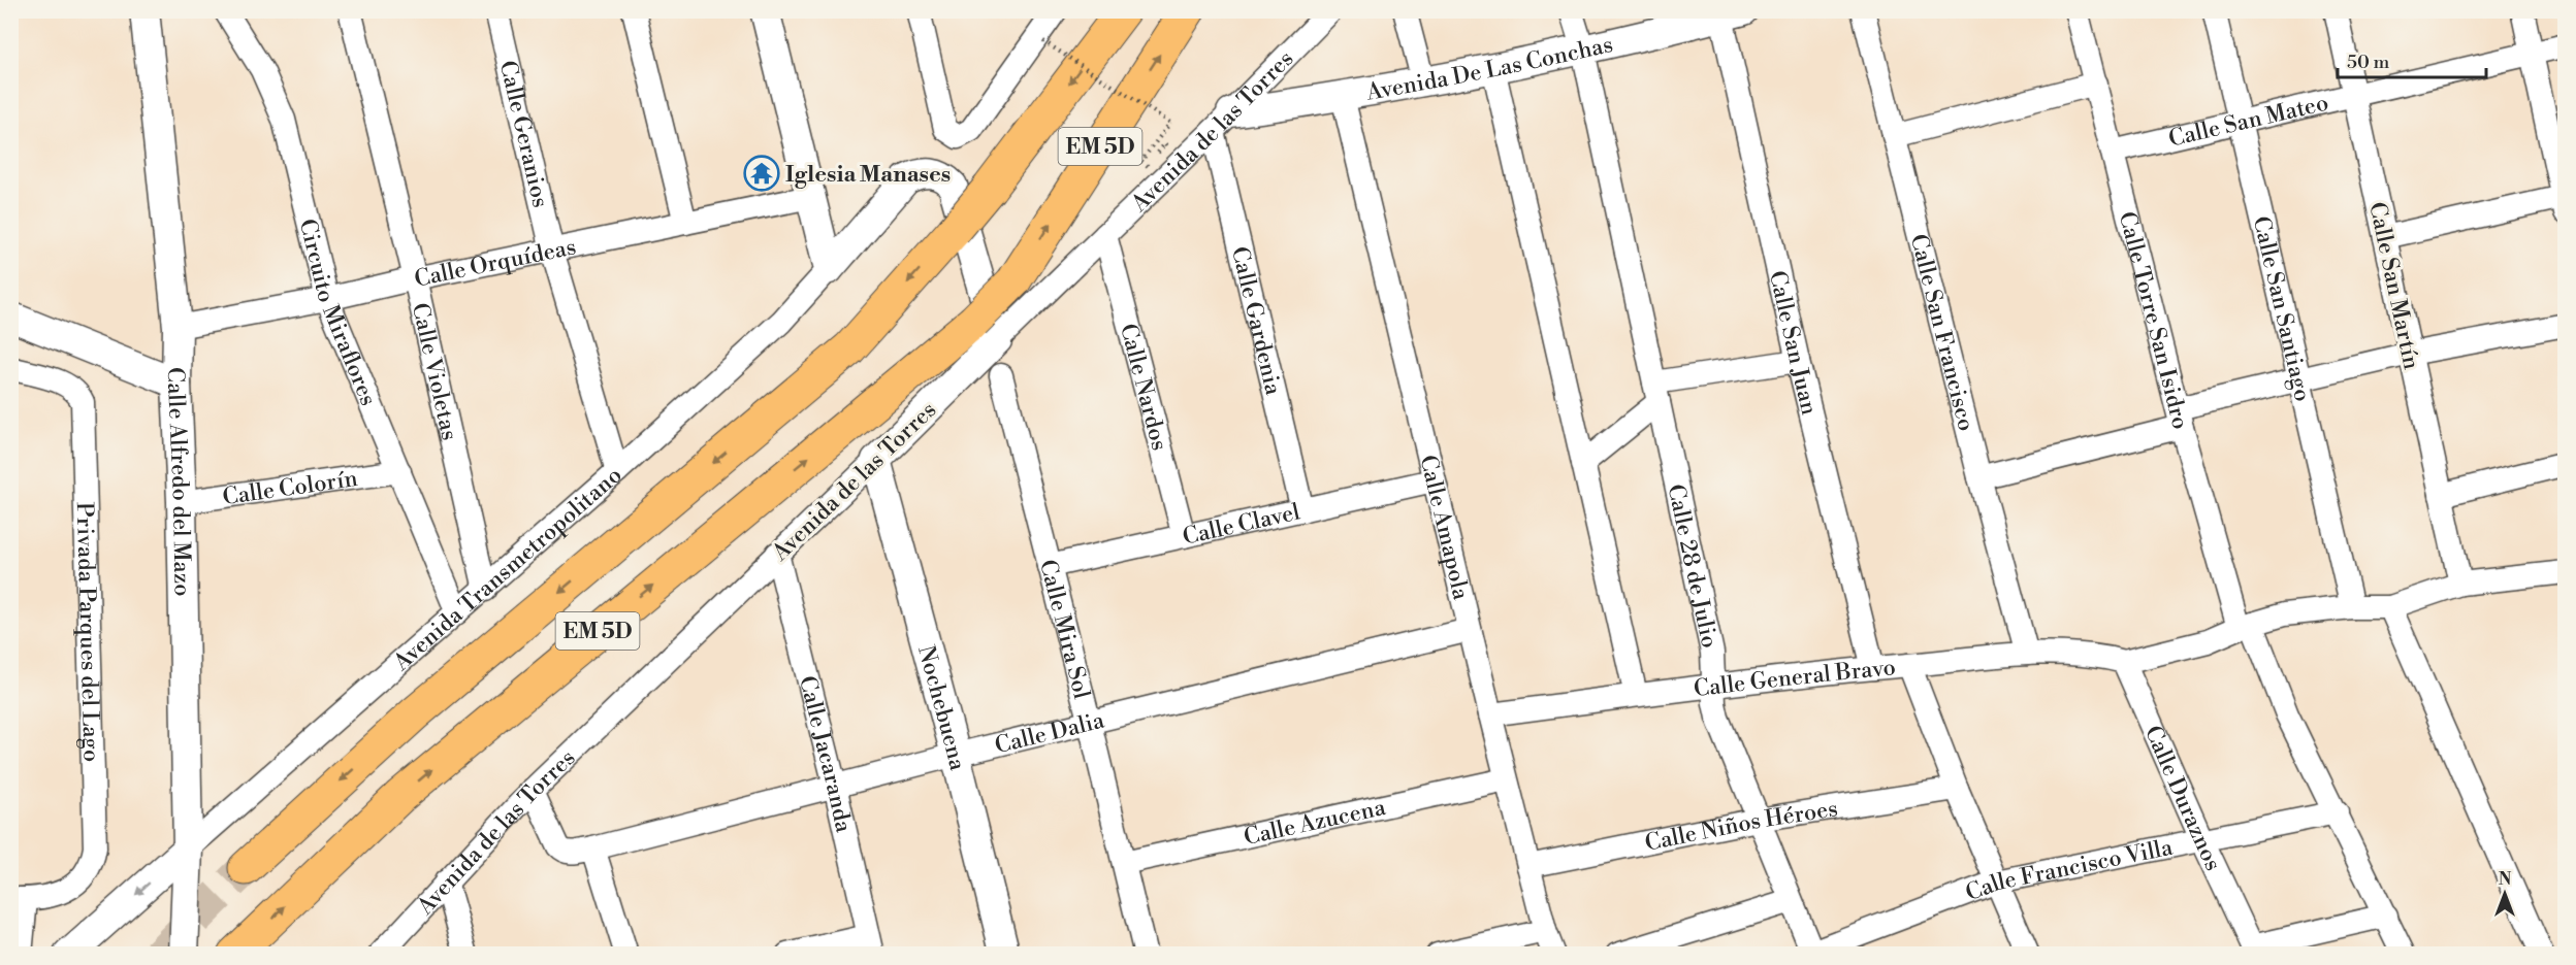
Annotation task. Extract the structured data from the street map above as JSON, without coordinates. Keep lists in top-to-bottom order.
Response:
{
  "streets": {
    "highway": ["EM 5D"],
    "street": [
      "Avenida De Las Conchas",
      "Calle San Mateo",
      "Avenida de las Torres",
      "Calle Geranios",
      "Calle Orquídeas",
      "Calle San Martín",
      "Calle San Santiago",
      "Circuito Miraflores",
      "Calle Gardenia",
      "Calle Torre San Isidro",
      "Calle San Francisco",
      "Calle San Juan",
      "Calle Violetas",
      "Calle Nardos",
      "Calle Alfredo del Mazo",
      "Calle Colorín",
      "Calle Clavel",
      "Calle Amapola",
      "Calle 28 de Julio",
      "Avenida Transmetropolitano",
      "Calle Mira Sol",
      "Privada Parques del Lago",
      "Calle General Bravo",
      "Nochebuena",
      "Calle Dalia",
      "Calle Jacaranda",
      "Calle Duraznos",
      "Calle Azucena",
      "Calle Niños Héroes",
      "Calle Francisco Villa"
    ]
  },
  "crossings": [
    ["Avenida De Las Conchas", "Avenida de las Torres"],
    ["Avenida De Las Conchas", "Calle Gardenia"],
    ["Avenida De Las Conchas", "Calle San Juan"],
    ["Avenida De Las Conchas", "Calle Amapola"],
    ["Avenida De Las Conchas", "Calle 28 de Julio"],
    ["Calle San Mateo", "Calle San Martín"],
    ["Calle San Mateo", "Calle San Santiago"],
    ["Calle San Mateo", "Calle Torre San Isidro"],
    ["Avenida de las Torres", "EM 5D"],
    ["Avenida de las Torres", "Calle Gardenia"],
    ["Avenida de las Torres", "Calle Nardos"],
    ["Avenida de las Torres", "Avenida Transmetropolitano"],
    ["Avenida de las Torres", "Nochebuena"],
    ["Avenida de las Torres", "Calle Jacaranda"],
    ["Calle Geranios", "Calle Orquídeas"],
    ["Calle Geranios", "Avenida Transmetropolitano"],
    ["EM 5D", "Avenida Transmetropolitano"],
    ["Calle Orquídeas", "Circuito Miraflores"],
    ["Calle Orquídeas", "Calle Violetas"],
    ["Calle Orquídeas", "Calle Alfredo del Mazo"],
    ["Circuito Miraflores", "Calle Colorín"],
    ["Circuito Miraflores", "Avenida Transmetropolitano"],
    ["Calle Gardenia", "Calle Clavel"],
    ["Calle Torre San Isidro", "Calle Francisco Villa"],
    ["Calle San Francisco", "Calle General Bravo"],
    ["Calle San Juan", "Calle General Bravo"],
    ["Calle Violetas", "Avenida Transmetropolitano"],
    ["Calle Nardos", "Calle Clavel"],
    ["Calle Alfredo del Mazo", "Calle Colorín"],
    ["Calle Alfredo del Mazo", "Avenida Transmetropolitano"],
    ["Calle Clavel", "Calle Amapola"],
    ["Calle Clavel", "Calle Mira Sol"],
    ["Calle Amapola", "Calle General Bravo"],
    ["Calle Amapola", "Calle Dalia"],
    ["Calle Amapola", "Calle Azucena"],
    ["Calle Amapola", "Calle Niños Héroes"],
    ["Calle 28 de Julio", "Calle General Bravo"],
    ["Calle 28 de Julio", "Calle Niños Héroes"],
    ["Calle 28 de Julio", "Calle Francisco Villa"],
    ["Calle Mira Sol", "Calle Dalia"],
    ["Calle Mira Sol", "Calle Azucena"],
    ["Calle General Bravo", "Calle Duraznos"],
    ["Nochebuena", "Calle Dalia"],
    ["Calle Dalia", "Calle Jacaranda"],
    ["Calle Duraznos", "Calle Francisco Villa"]
  ],
  "places": {
    "temple": ["Iglesia Manases"]
  },
  "scale_bar": "50 m",
  "north": "top"
}
